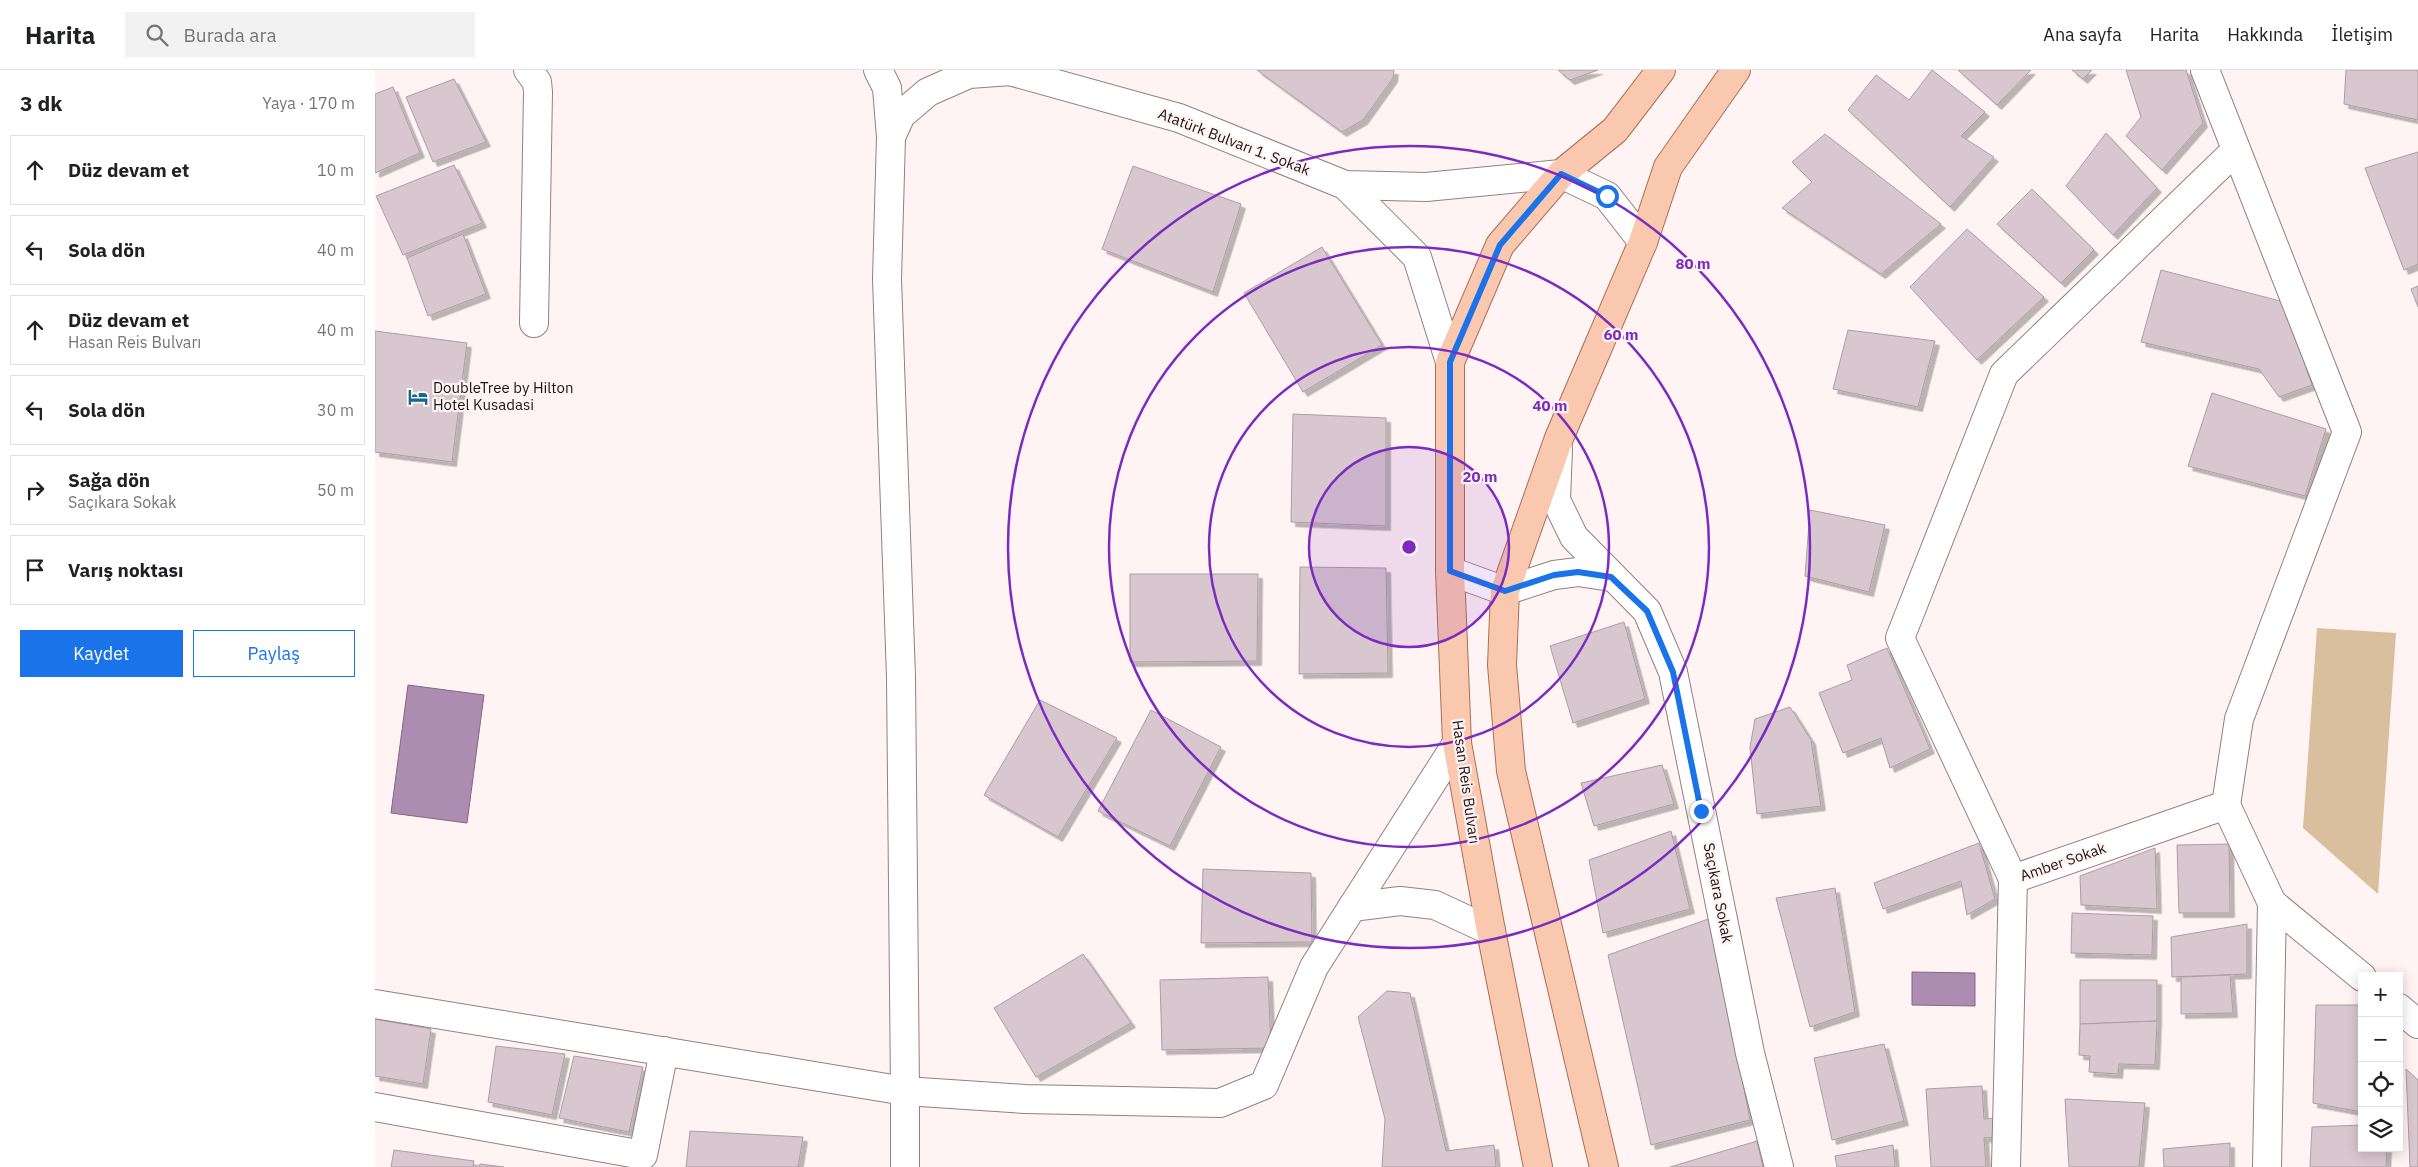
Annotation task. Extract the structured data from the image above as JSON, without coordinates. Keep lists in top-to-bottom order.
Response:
{
  "streets": {
    "main road": ["Hasan Reis Bulvarı"],
    "street": ["Atatürk Bulvarı 1. Sokak", "Amber Sokak", "Saçıkara Sokak"]
  },
  "places": {
    "hotel": ["DoubleTree by Hilton Hotel Kusadasi"]
  },
  "page": {
    "header": "Harita",
    "search": "Burada ara",
    "nav": [
      "Ana sayfa",
      "Harita",
      "Hakkında",
      "İletişim"
    ],
    "heading": ["3 dk", "Yaya · 170 m"],
    "list": [
      ["Düz devam et", "10 m"],
      ["Sola dön", "40 m"],
      ["Düz devam et", "Hasan Reis Bulvarı", "40 m"],
      ["Sola dön", "30 m"],
      ["Sağa dön", "Saçıkara Sokak", "50 m"],
      "Varış noktası"
    ],
    "buttons": ["Kaydet", "Paylaş"],
    "map_buttons": ["+", "−"]
  },
  "rings": [
    "80 m",
    "60 m",
    "40 m",
    "20 m"
  ]
}
